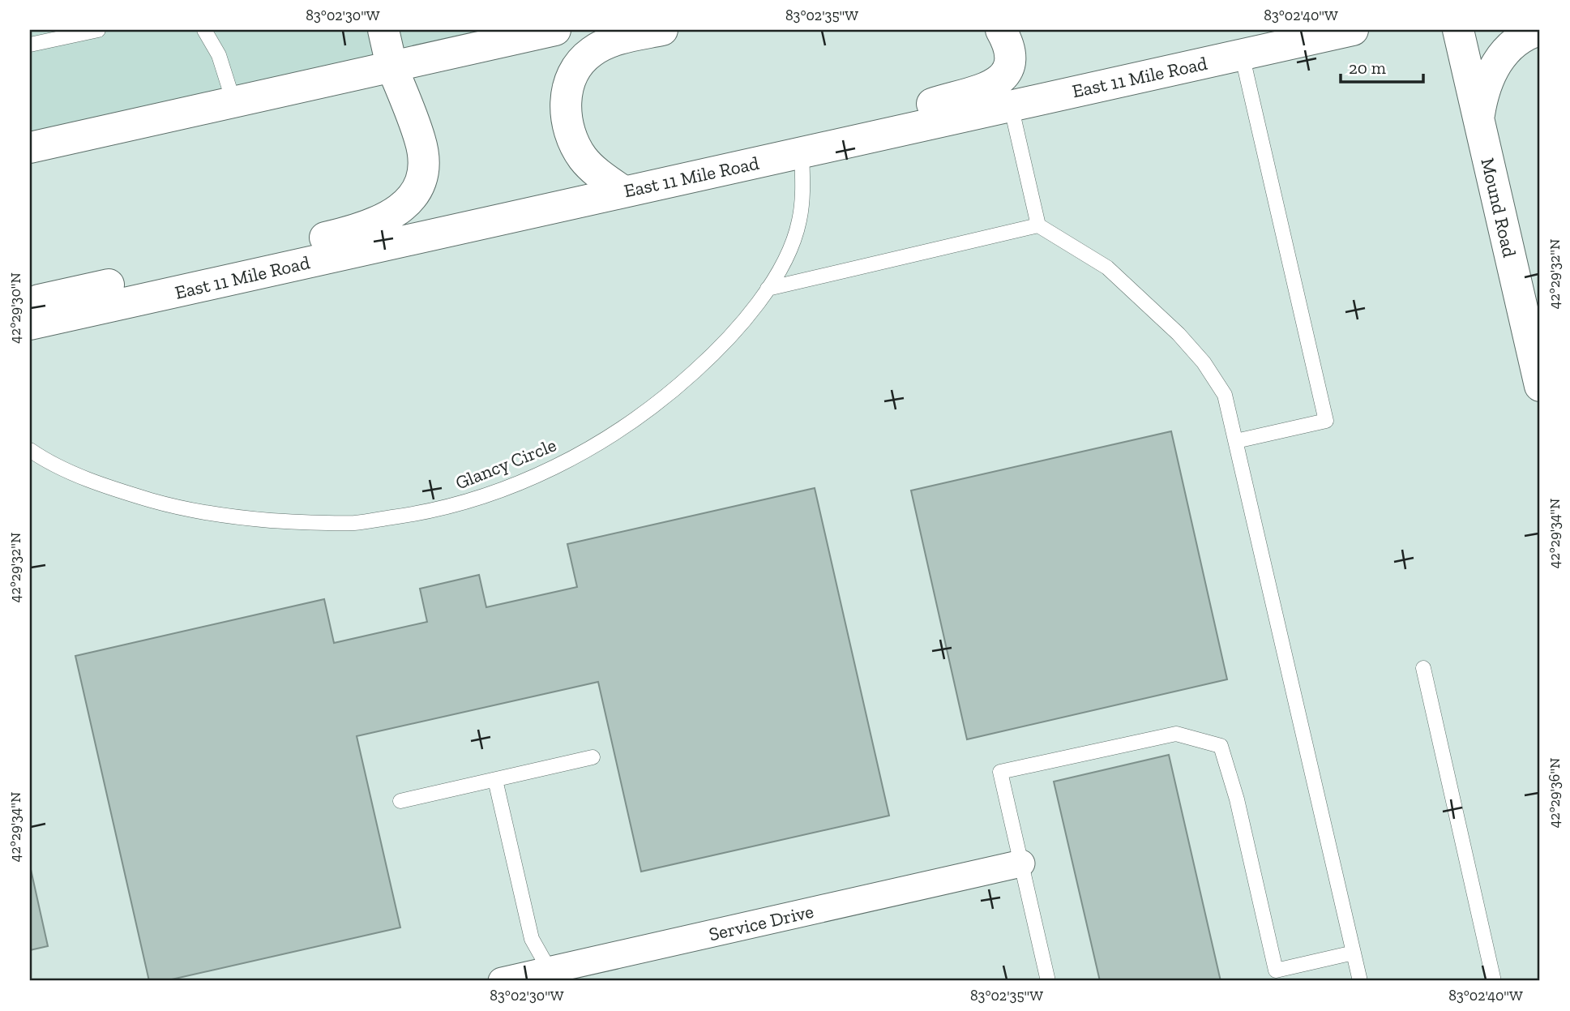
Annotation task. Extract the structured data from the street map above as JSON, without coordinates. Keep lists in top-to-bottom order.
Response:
{
  "streets": {
    "main road": ["East 11 Mile Road", "Mound Road"],
    "street": ["Service Drive"],
    "lane": ["Glancy Circle"]
  },
  "crossings": [
    ["East 11 Mile Road", "Glancy Circle"]
  ],
  "scale_bar": "20 m",
  "coordinates": [
    "83°02'30\"W",
    "83°02'35\"W",
    "83°02'40\"W",
    "42°29'32\"N",
    "42°29'30\"N",
    "42°29'34\"N",
    "42°29'36\"N"
  ]
}
